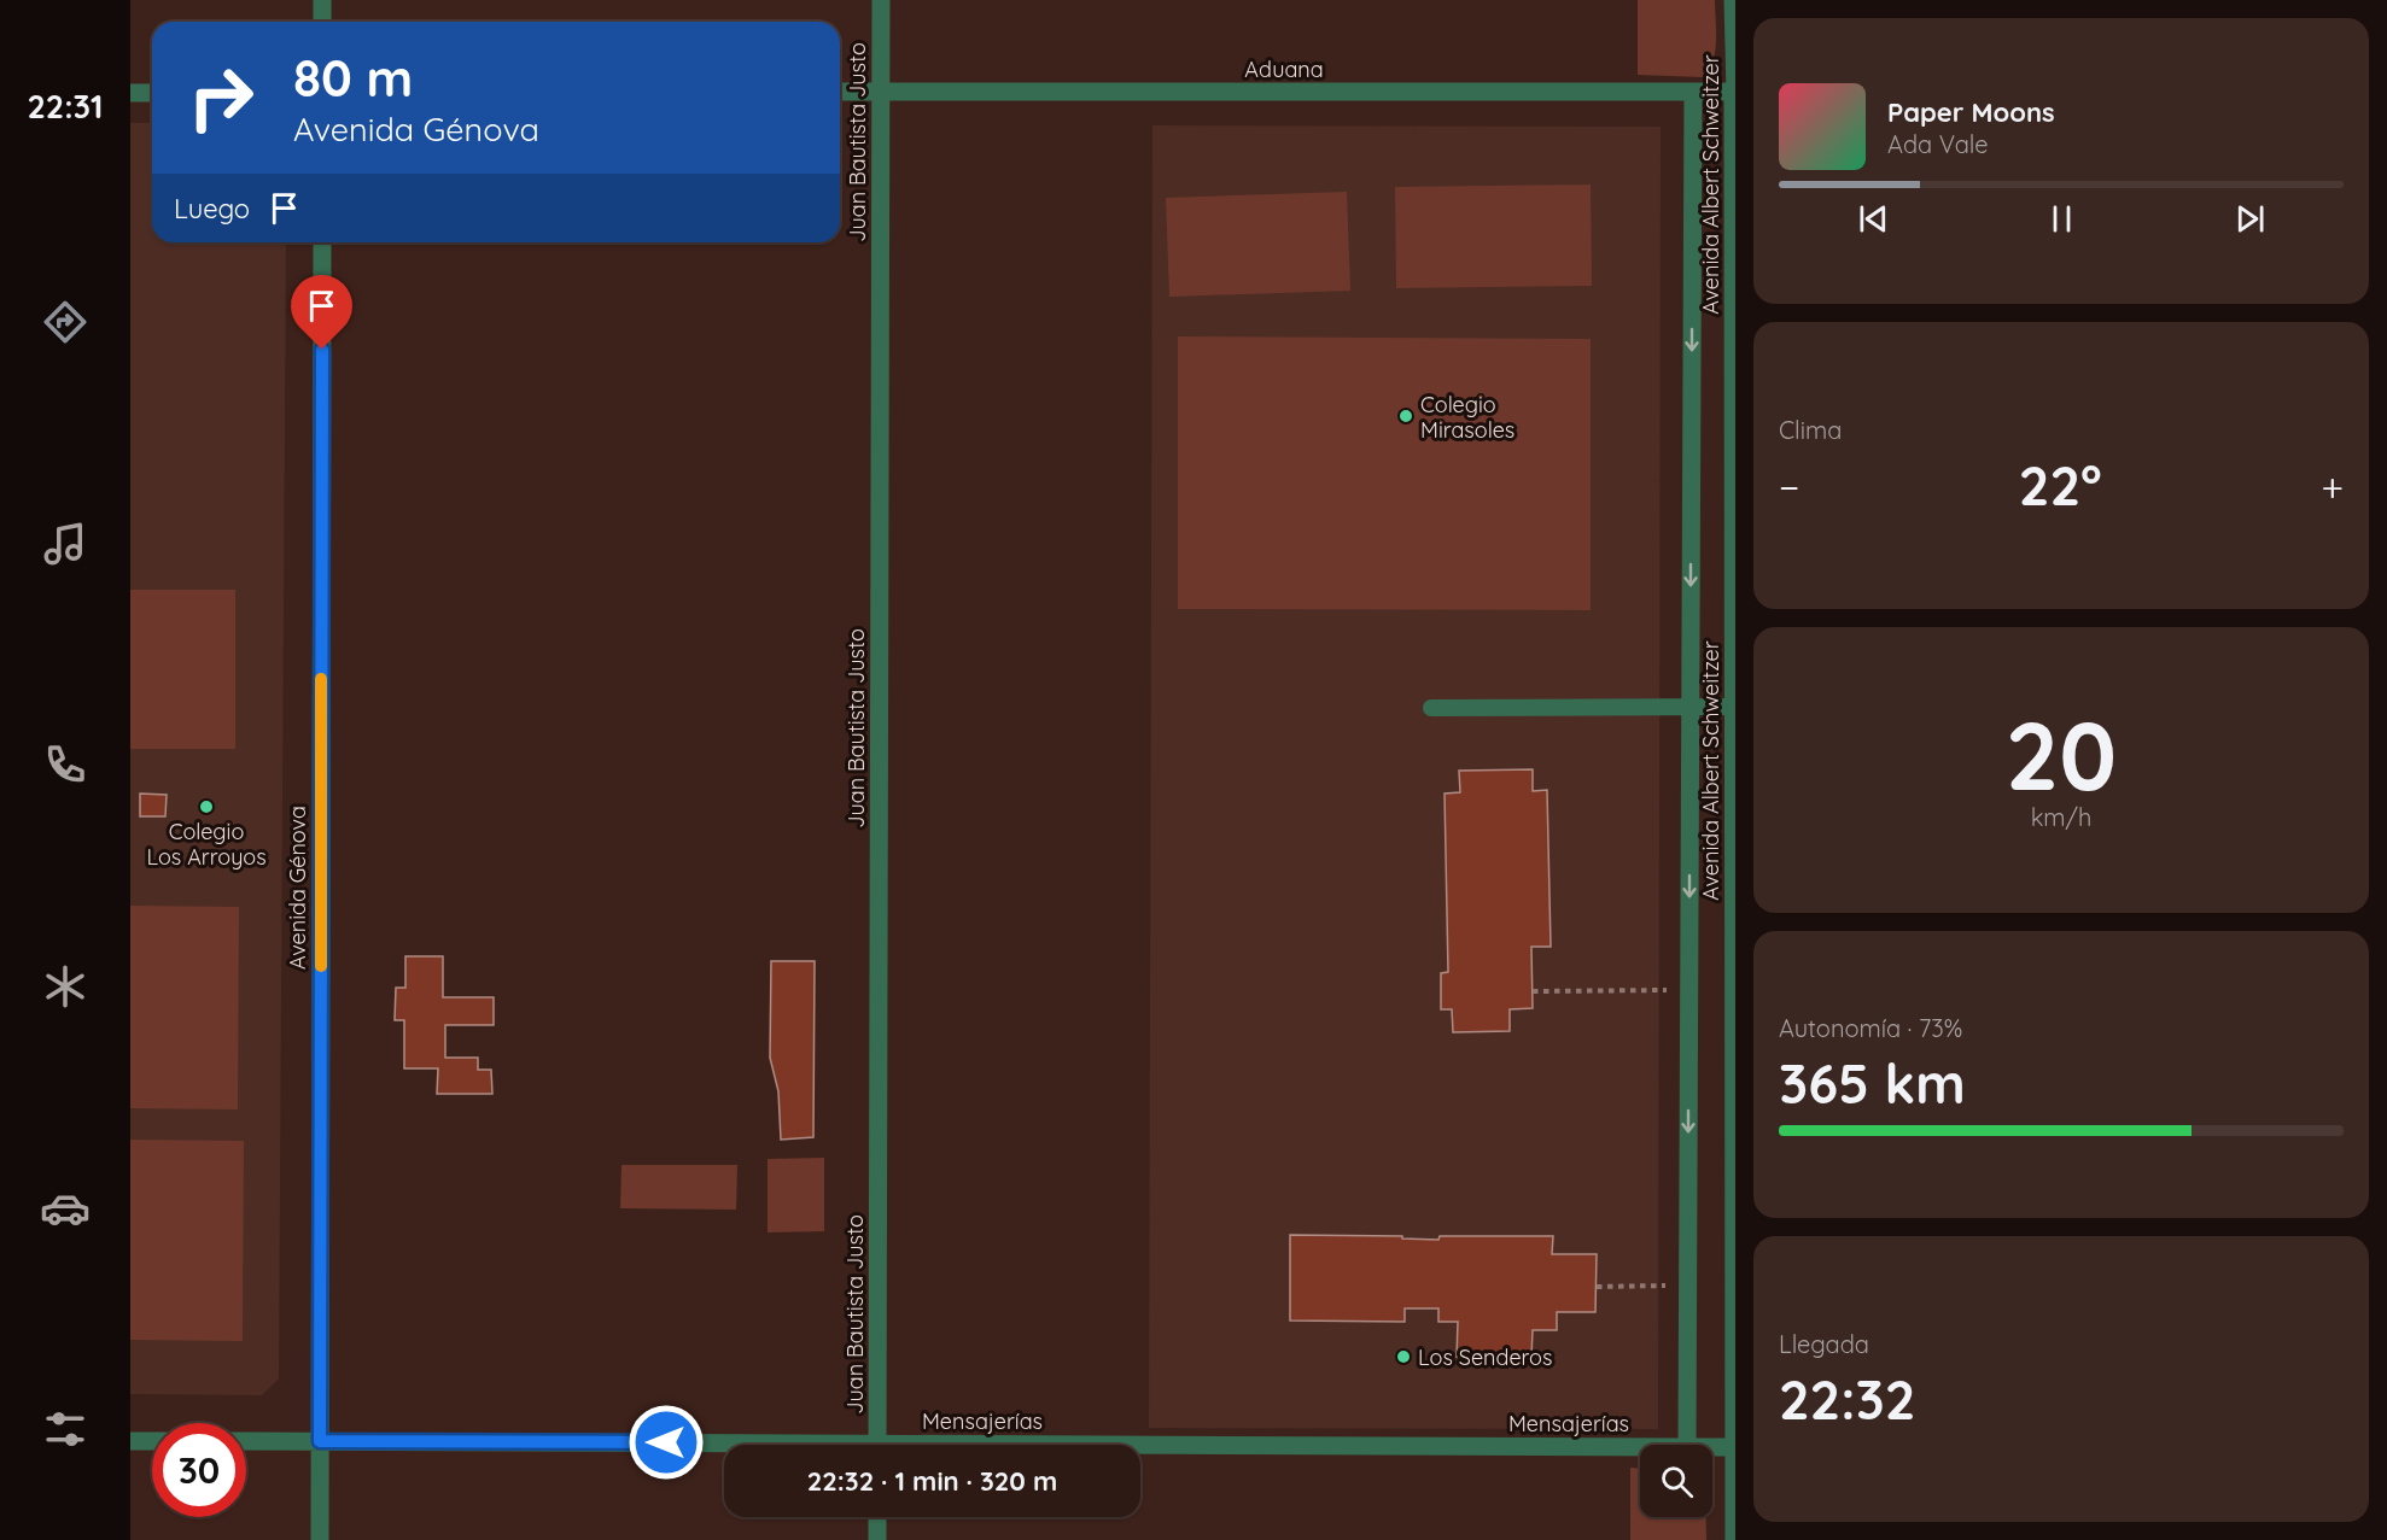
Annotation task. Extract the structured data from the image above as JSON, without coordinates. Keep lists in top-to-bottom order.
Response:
{
  "streets": {
    "street": [
      "Aduana",
      "Juan Bautista Justo",
      "Avenida Albert Schweitzer",
      "Avenida Génova",
      "Mensajerías"
    ]
  },
  "crossings": [
    ["Aduana", "Juan Bautista Justo"],
    ["Aduana", "Avenida Albert Schweitzer"],
    ["Avenida Albert Schweitzer", "Mensajerías"],
    ["Avenida Génova", "Mensajerías"]
  ],
  "places": ["Colegio Mirasoles", "Colegio Los Arroyos", "Los Senderos"],
  "page": {
    "tabs": "22:31",
    "turn": ["80 m", "Avenida Génova"],
    "song": ["Paper Moons", "Ada Vale"],
    "then": "Luego",
    "tile": [
      "Clima",
      ["20", "km/h"],
      ["Autonomía · 73%", "365 km"],
      ["Llegada", "22:32"]
    ],
    "heat": ["−", "22°", "+"],
    "limit": "30",
    "trip": "22:32 · 1 min · 320 m"
  }
}
